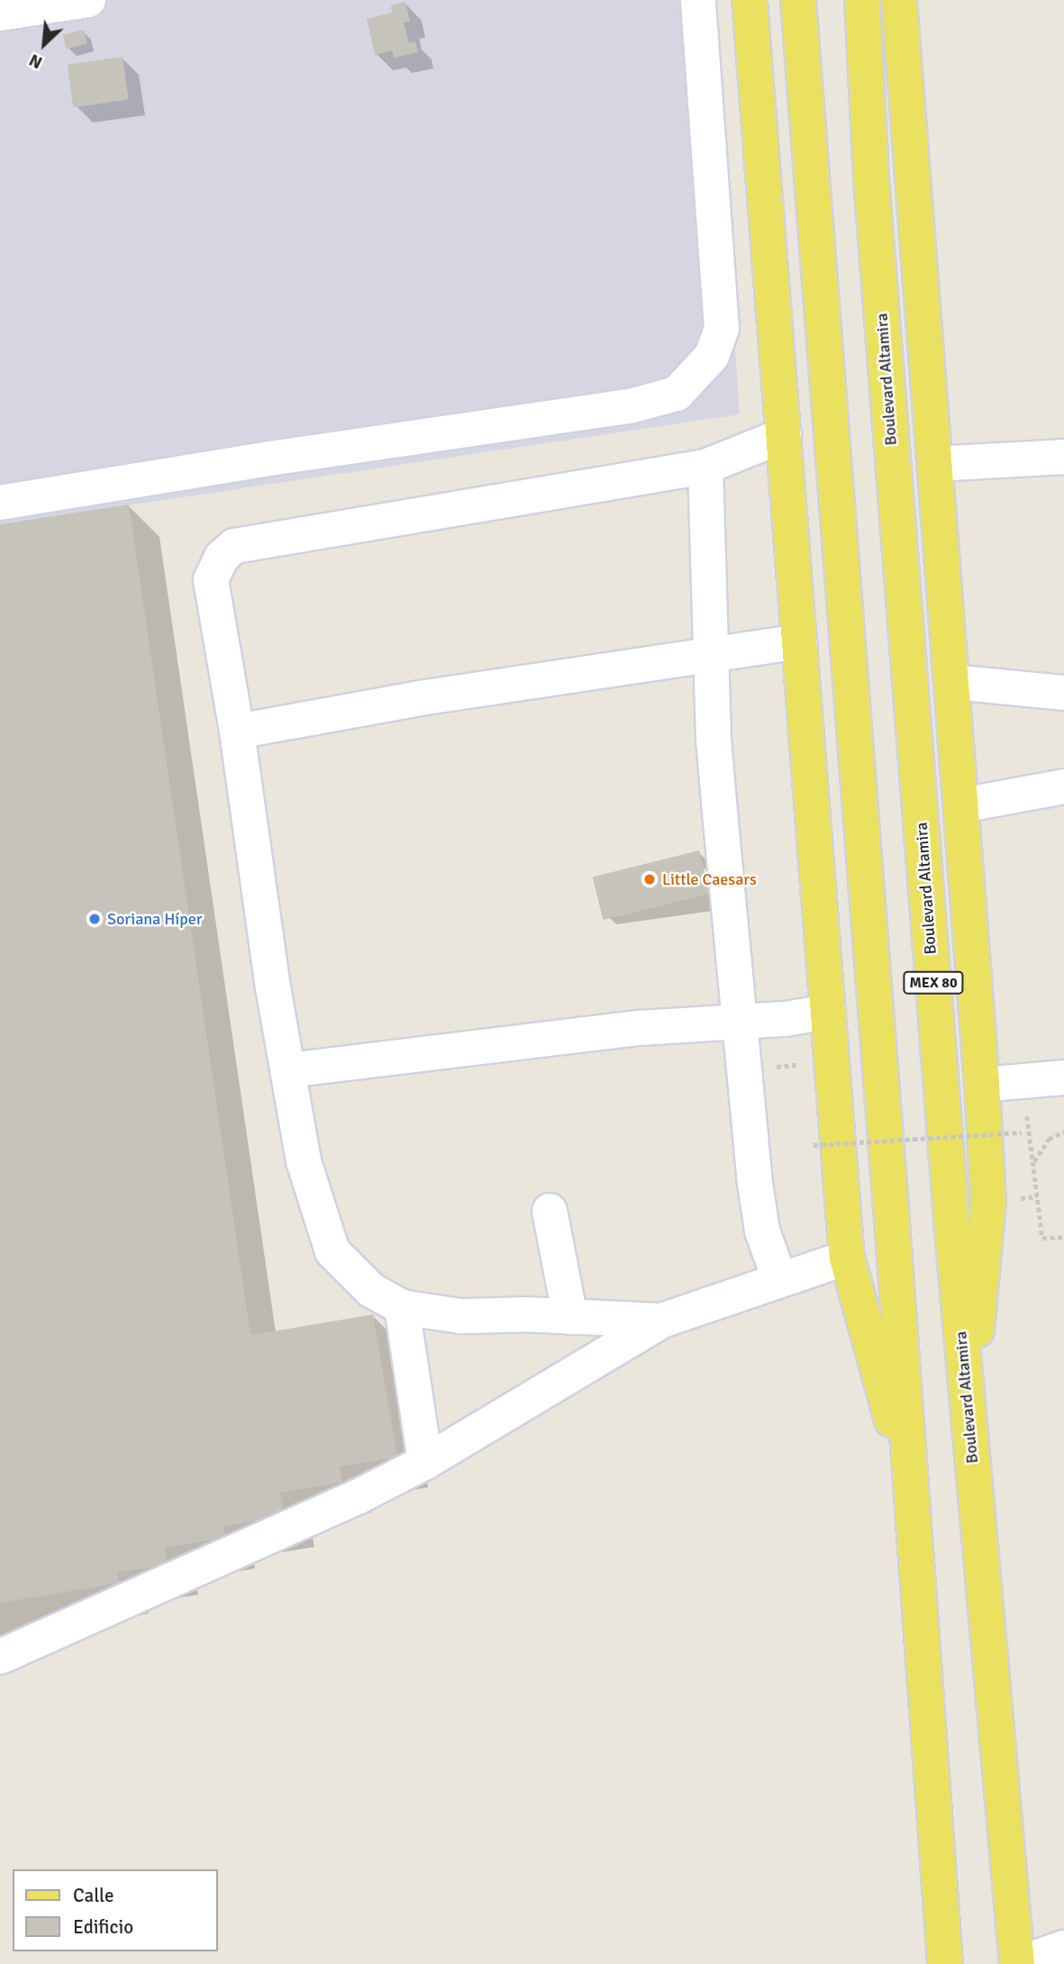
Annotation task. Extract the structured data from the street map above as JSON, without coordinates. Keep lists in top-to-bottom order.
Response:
{
  "streets": {
    "main road": ["Boulevard Altamira", "MEX 80"]
  },
  "places": ["Little Caesars", "Soriana Híper"],
  "legend": ["Calle", "Edificio"],
  "north": "bottom left"
}
